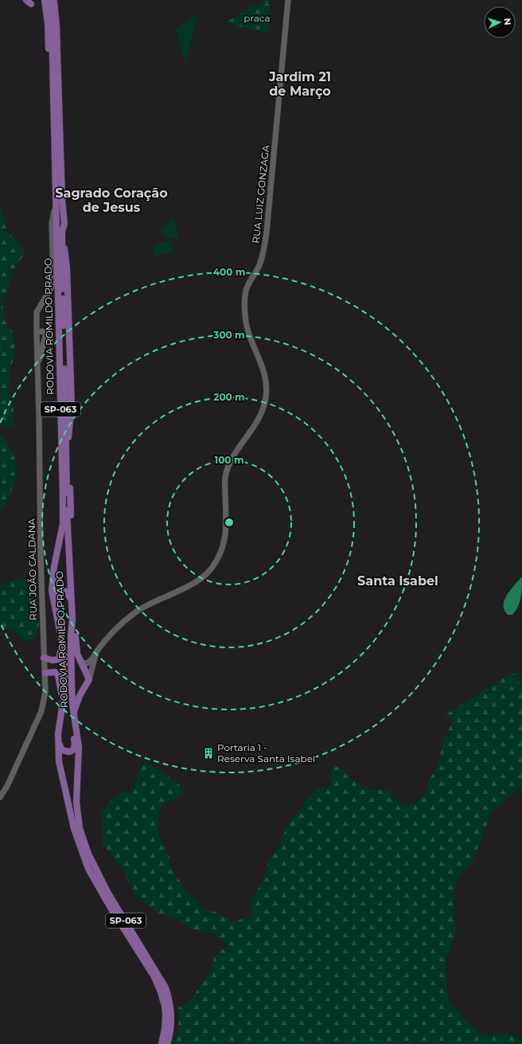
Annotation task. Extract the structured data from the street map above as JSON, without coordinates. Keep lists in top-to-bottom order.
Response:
{
  "streets": {
    "main road": [
      "RUA LUIZ GONZAGA",
      "RODOVIA ROMILDO PRADO",
      "SP-063",
      "RUA JOÃO CALDANA"
    ]
  },
  "crossings": [
    ["RODOVIA ROMILDO PRADO", "RUA JOÃO CALDANA"]
  ],
  "districts": ["Jardim 21 de Março", "Sagrado Coração de Jesus", "Santa Isabel"],
  "parks": ["praca"],
  "places": {
    "building": ["Portaria 1 - Reserva Santa Isabel"]
  },
  "north": "right",
  "rings": [
    "400 m",
    "300 m",
    "200 m",
    "100 m"
  ]
}
